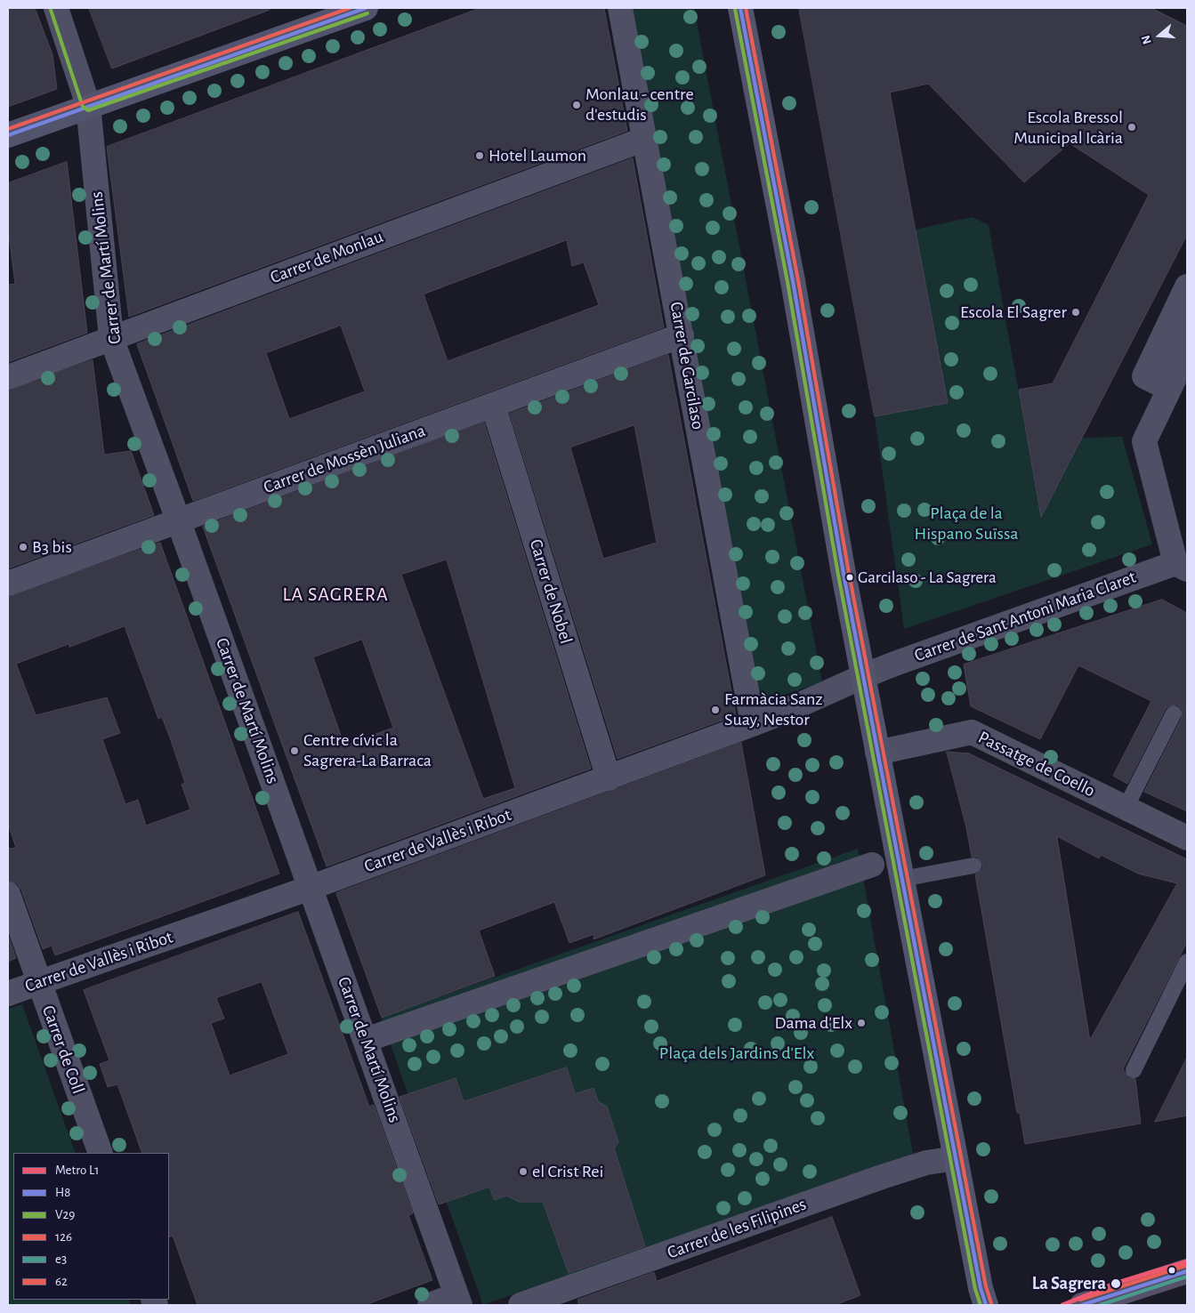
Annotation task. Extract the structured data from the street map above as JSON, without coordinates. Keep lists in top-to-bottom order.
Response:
{
  "streets": {
    "street": [
      "Carrer de Monlau",
      "Carrer de Martí Molins",
      "Carrer de Garcilaso",
      "Carrer de Mossèn Juliana",
      "Carrer de Nobel",
      "Carrer de Sant Antoni Maria Claret",
      "Passatge de Coello",
      "Carrer de Vallès i Ribot",
      "Carrer de Coll",
      "Carrer de les Filipines"
    ]
  },
  "crossings": [
    ["Carrer de Monlau", "Carrer de Martí Molins"],
    ["Carrer de Monlau", "Carrer de Garcilaso"],
    ["Carrer de Martí Molins", "Carrer de Mossèn Juliana"],
    ["Carrer de Martí Molins", "Carrer de Vallès i Ribot"],
    ["Carrer de Garcilaso", "Carrer de Mossèn Juliana"],
    ["Carrer de Garcilaso", "Carrer de Vallès i Ribot"],
    ["Carrer de Mossèn Juliana", "Carrer de Nobel"],
    ["Carrer de Nobel", "Carrer de Vallès i Ribot"],
    ["Carrer de Sant Antoni Maria Claret", "Carrer de Vallès i Ribot"],
    ["Carrer de Vallès i Ribot", "Carrer de Coll"]
  ],
  "districts": ["LA SAGRERA"],
  "parks": ["Plaça de la Hispano Suïssa", "Plaça dels Jardins d'Elx"],
  "places": [
    "Monlau - centre d'estudis",
    "Escola Bressol Municipal Icària",
    "Hotel Laumon",
    "Escola El Sagrer",
    "B3 bis",
    "Garcilaso - La Sagrera",
    "Farmàcia Sanz Suay, Nestor",
    "Centre cívic la Sagrera-La Barraca",
    "Dama d'Elx",
    "el Crist Rei",
    "La Sagrera"
  ],
  "lines": [
    "transit line H8",
    "transit line 126",
    "transit line V29",
    "metro line L1",
    "transit line 62",
    "transit line e3"
  ],
  "legend": [
    "Metro L1",
    "H8",
    "V29",
    "126",
    "e3",
    "62"
  ],
  "north": "left"
}
